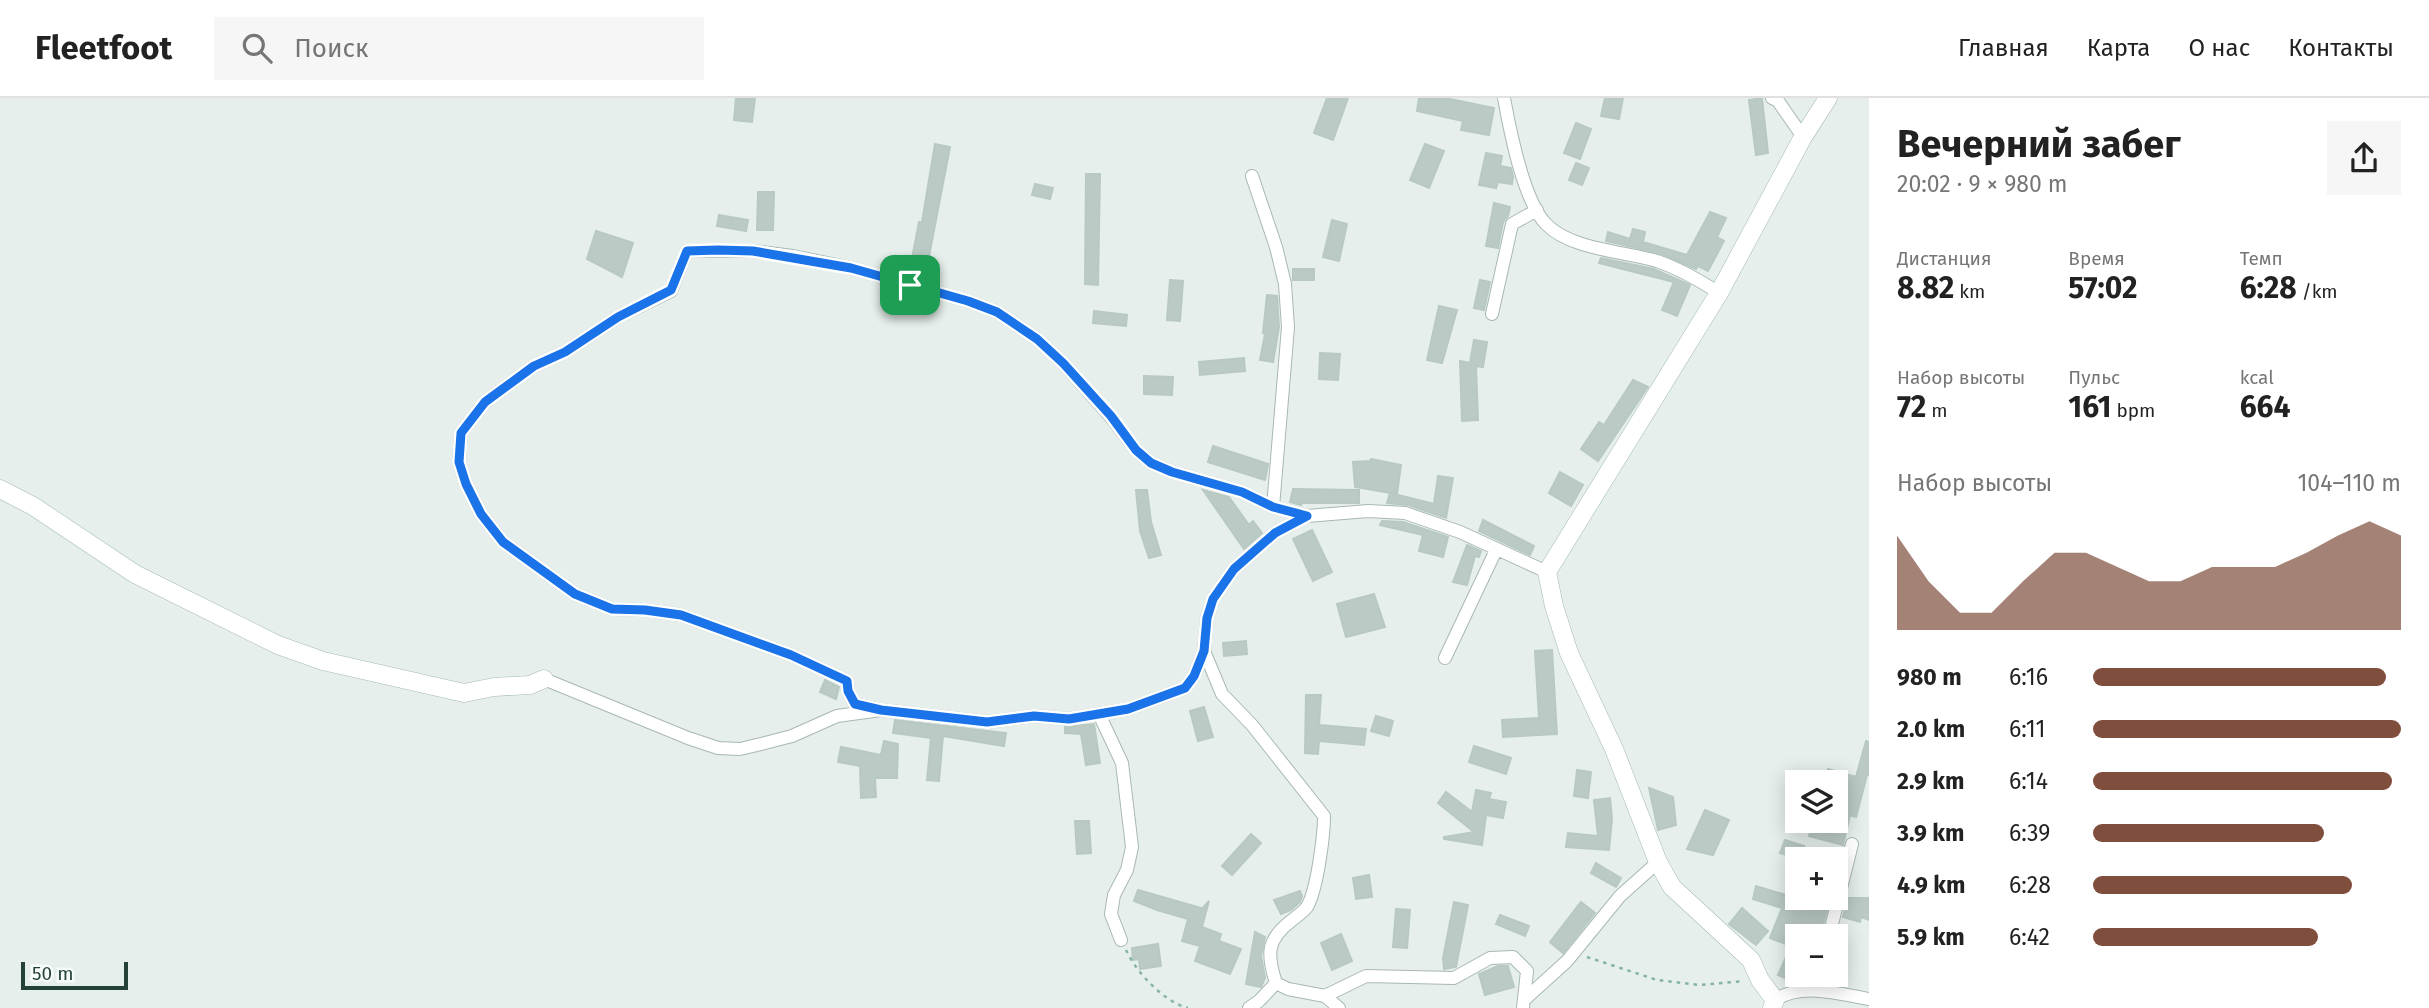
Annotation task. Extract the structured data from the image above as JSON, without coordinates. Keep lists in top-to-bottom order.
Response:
{
  "scale_bar": "50 m",
  "page": {
    "header": "Fleetfoot",
    "search": "Поиск",
    "nav": [
      "Главная",
      "Карта",
      "О нас",
      "Контакты"
    ],
    "heading": ["Вечерний забег", "20:02 · 9 × 980 m"],
    "stats": [
      ["Дистанция", "8.82 km"],
      ["Время", "57:02"],
      ["Темп", "6:28 /km"],
      ["Набор высоты", "72 m"],
      ["Пульс", "161 bpm"],
      ["kcal", "664"]
    ],
    "chart": ["Набор высоты", "104–110 m"],
    "list": [
      {
        "name": "980 m",
        "note": "6:16"
      },
      {
        "name": "2.0 km",
        "note": "6:11"
      },
      {
        "name": "2.9 km",
        "note": "6:14"
      },
      {
        "name": "3.9 km",
        "note": "6:39"
      },
      {
        "name": "4.9 km",
        "note": "6:28"
      },
      {
        "name": "5.9 km",
        "note": "6:42"
      }
    ],
    "map_buttons": ["+", "−"],
    "scale": "50 m"
  }
}
